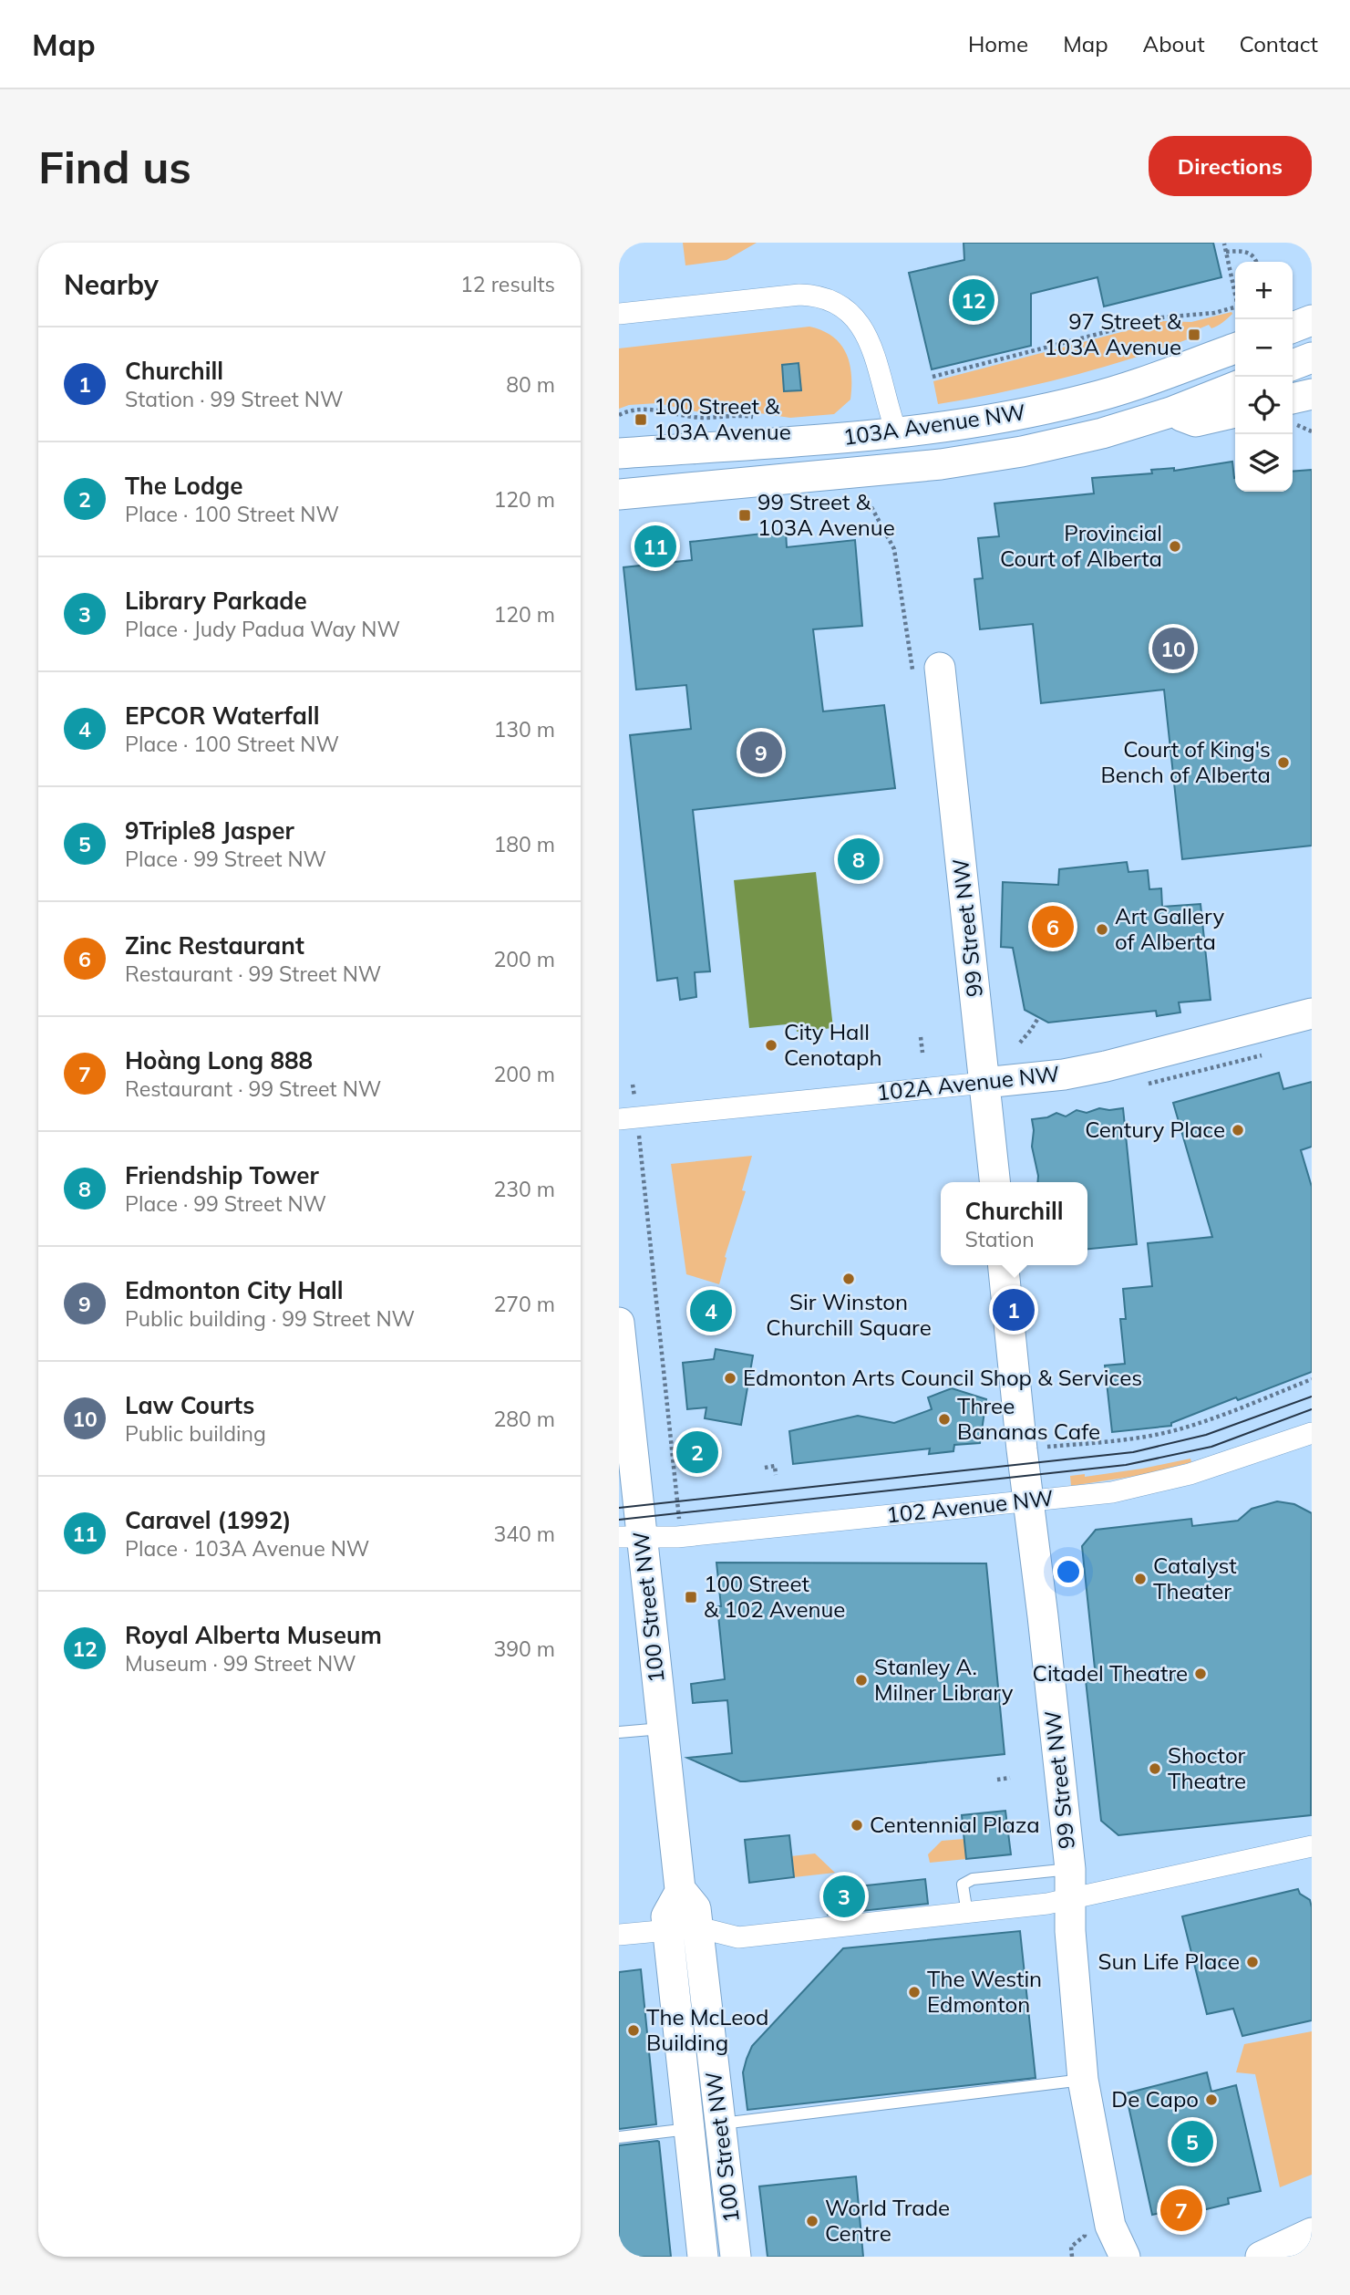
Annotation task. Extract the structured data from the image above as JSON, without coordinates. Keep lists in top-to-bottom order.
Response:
{
  "streets": {
    "main road": [
      "103A Avenue NW",
      "99 Street NW",
      "102A Avenue NW",
      "100 Street NW"
    ],
    "street": ["102 Avenue NW"]
  },
  "crossings": [
    ["99 Street NW", "102A Avenue NW"],
    ["99 Street NW", "102 Avenue NW"],
    ["102 Avenue NW", "100 Street NW"]
  ],
  "places": {
    "transit": [
      "97 Street & 103A Avenue",
      "100 Street & 103A Avenue",
      "99 Street & 103A Avenue",
      "100 Street & 102 Avenue"
    ],
    "other": [
      "Provincial Court of Alberta",
      "Court of King's Bench of Alberta",
      "Art Gallery of Alberta",
      "City Hall Cenotaph",
      "Century Place",
      "Sir Winston Churchill Square",
      "Edmonton Arts Council Shop & Services",
      "Three Bananas Cafe",
      "Catalyst Theater",
      "Citadel Theatre",
      "Stanley A. Milner Library",
      "Shoctor Theatre",
      "Centennial Plaza",
      "Sun Life Place",
      "The Westin Edmonton",
      "The McLeod Building",
      "De Capo",
      "World Trade Centre"
    ]
  },
  "page": {
    "header": "Map",
    "nav": [
      "Home",
      "Map",
      "About",
      "Contact"
    ],
    "buttons": "Directions",
    "title": "Find us",
    "heading": ["Nearby", "12 results"],
    "map_buttons": ["+", "−"],
    "pins": [
      "12",
      "11",
      "10",
      "9",
      "8",
      "6",
      "1",
      "4",
      "2",
      "3",
      "5",
      "7"
    ],
    "list": [
      {
        "mark": "1",
        "name": "Churchill",
        "note": "Station · 99 Street NW",
        "value": "80 m"
      },
      {
        "mark": "2",
        "name": "The Lodge",
        "note": "Place · 100 Street NW",
        "value": "120 m"
      },
      {
        "mark": "3",
        "name": "Library Parkade",
        "note": "Place · Judy Padua Way NW",
        "value": "120 m"
      },
      {
        "mark": "4",
        "name": "EPCOR Waterfall",
        "note": "Place · 100 Street NW",
        "value": "130 m"
      },
      {
        "mark": "5",
        "name": "9Triple8 Jasper",
        "note": "Place · 99 Street NW",
        "value": "180 m"
      },
      {
        "mark": "6",
        "name": "Zinc Restaurant",
        "note": "Restaurant · 99 Street NW",
        "value": "200 m"
      },
      {
        "mark": "7",
        "name": "Hoàng Long 888",
        "note": "Restaurant · 99 Street NW",
        "value": "200 m"
      },
      {
        "mark": "8",
        "name": "Friendship Tower",
        "note": "Place · 99 Street NW",
        "value": "230 m"
      },
      {
        "mark": "9",
        "name": "Edmonton City Hall",
        "note": "Public building · 99 Street NW",
        "value": "270 m"
      },
      {
        "mark": "10",
        "name": "Law Courts",
        "note": "Public building",
        "value": "280 m"
      },
      {
        "mark": "11",
        "name": "Caravel (1992)",
        "note": "Place · 103A Avenue NW",
        "value": "340 m"
      },
      {
        "mark": "12",
        "name": "Royal Alberta Museum",
        "note": "Museum · 99 Street NW",
        "value": "390 m"
      }
    ],
    "popup": ["Churchill", "Station"]
  }
}
